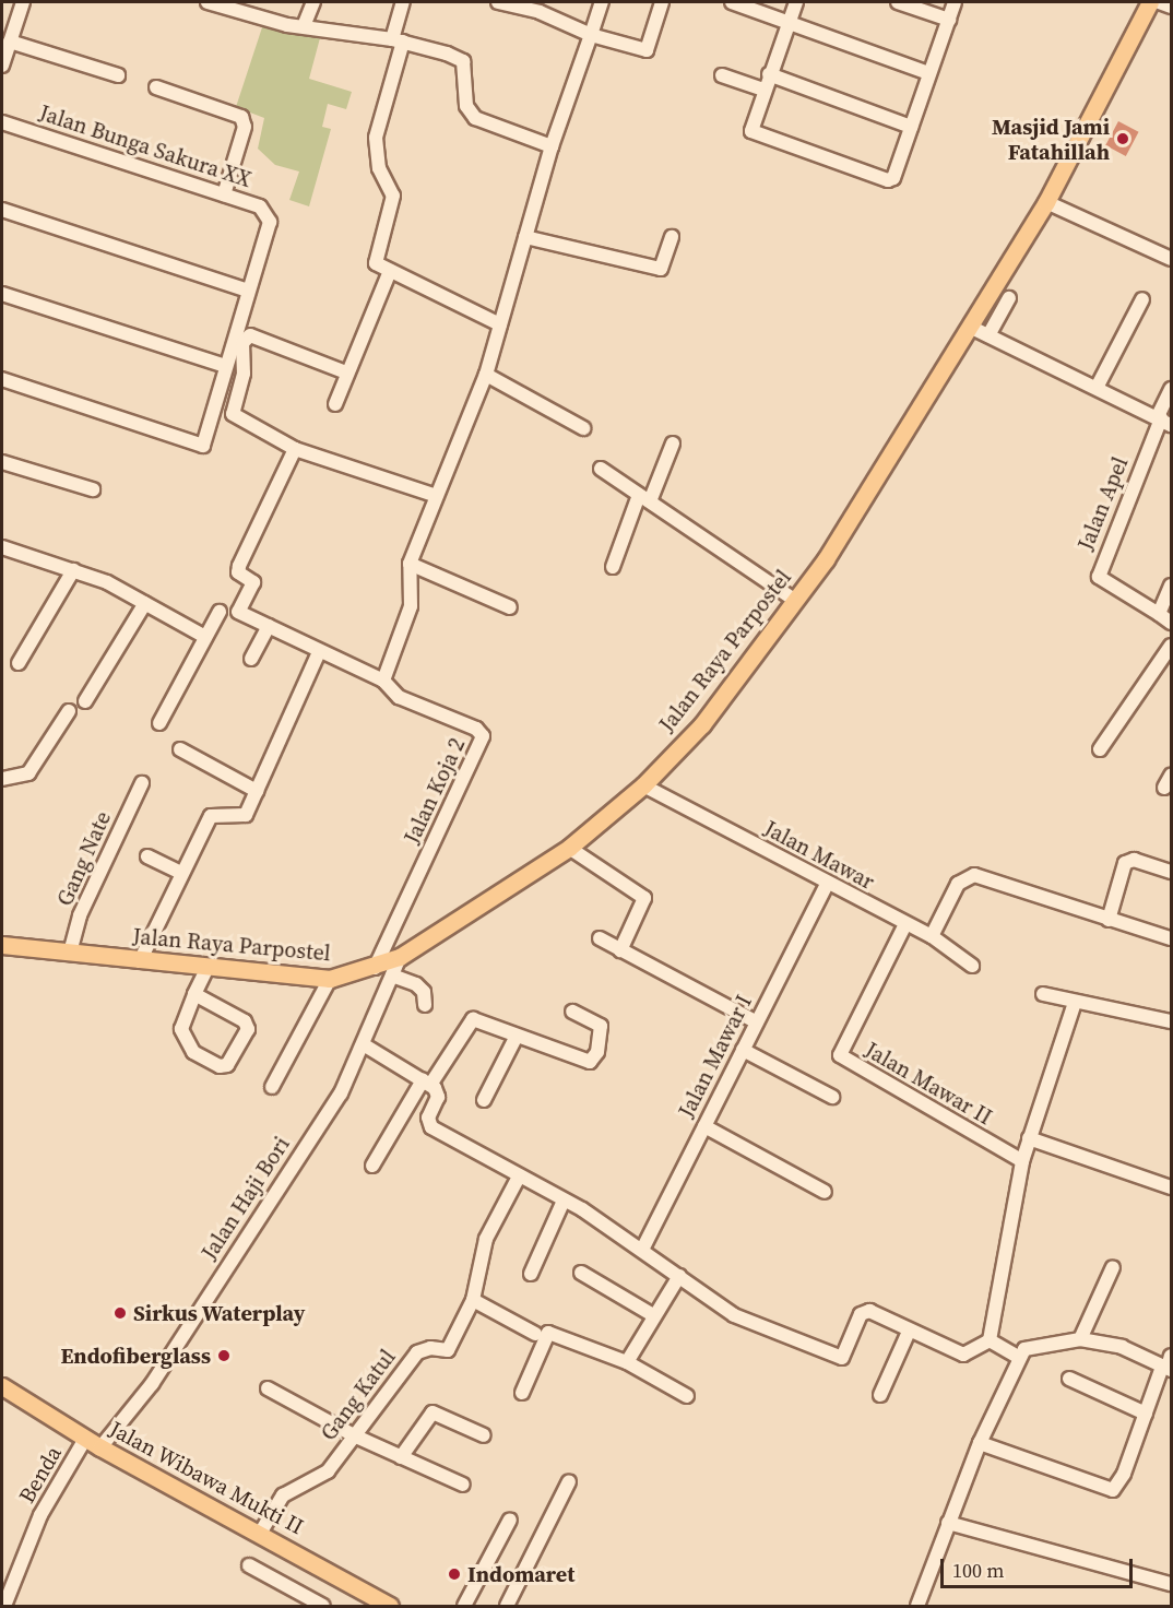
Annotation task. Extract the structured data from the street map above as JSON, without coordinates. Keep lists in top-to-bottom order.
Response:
{
  "streets": {
    "main road": ["Jalan Raya Parpostel", "Jalan Wibawa Mukti II"],
    "street": [
      "Jalan Bunga Sakura XX",
      "Jalan Apel",
      "Jalan Koja 2",
      "Jalan Mawar",
      "Gang Nate",
      "Jalan Mawar I",
      "Jalan Mawar II",
      "Jalan Haji Bori",
      "Gang Katul",
      "Benda"
    ]
  },
  "crossings": [
    ["Jalan Raya Parpostel", "Jalan Koja 2"],
    ["Jalan Raya Parpostel", "Jalan Mawar"],
    ["Jalan Raya Parpostel", "Gang Nate"],
    ["Jalan Raya Parpostel", "Jalan Haji Bori"],
    ["Jalan Mawar", "Jalan Mawar I"],
    ["Jalan Mawar", "Jalan Mawar II"],
    ["Jalan Haji Bori", "Benda"],
    ["Jalan Haji Bori", "Jalan Wibawa Mukti II"],
    ["Gang Katul", "Jalan Wibawa Mukti II"],
    ["Benda", "Jalan Wibawa Mukti II"]
  ],
  "places": [
    "Masjid Jami Fatahillah",
    "Sirkus Waterplay",
    "Endofiberglass",
    "Indomaret"
  ],
  "scale_bar": "100 m"
}
